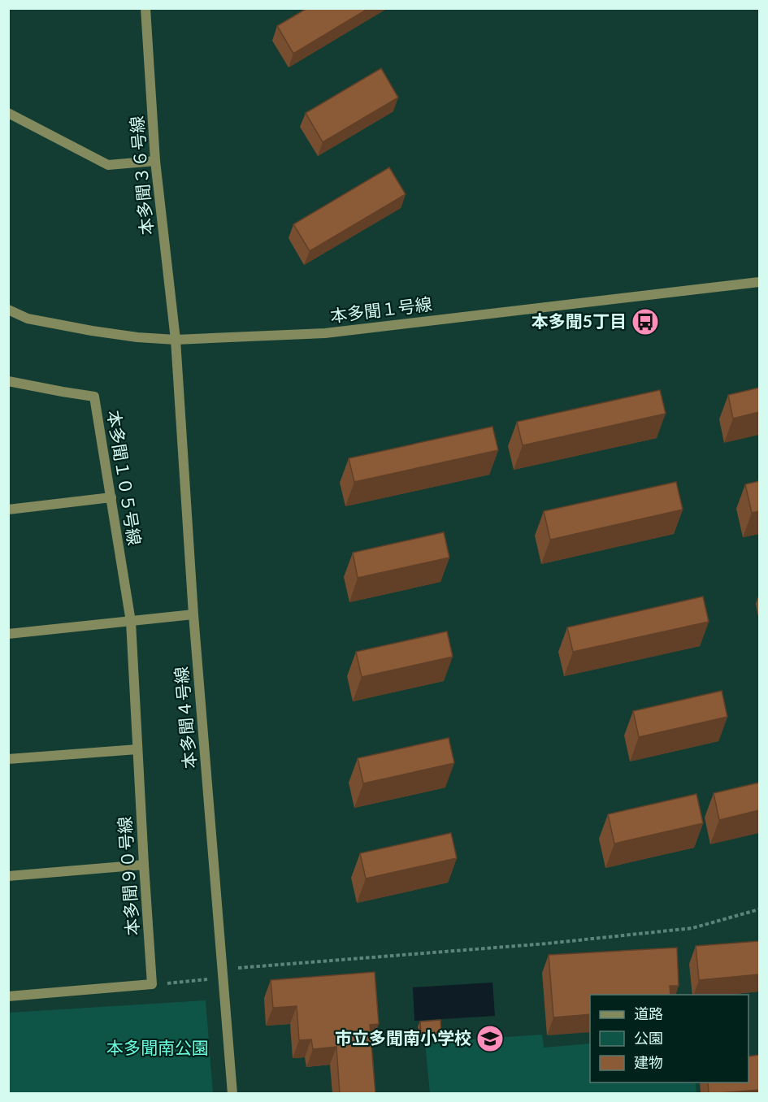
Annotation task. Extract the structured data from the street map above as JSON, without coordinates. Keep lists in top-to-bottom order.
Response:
{
  "streets": {
    "street": [
      "本多聞３６号線",
      "本多聞１号線",
      "本多聞１０５号線",
      "本多聞４号線",
      "本多聞９０号線"
    ]
  },
  "crossings": [
    ["本多聞３６号線", "本多聞１号線"],
    ["本多聞３６号線", "本多聞４号線"],
    ["本多聞１号線", "本多聞４号線"],
    ["本多聞１０５号線", "本多聞９０号線"]
  ],
  "parks": ["本多聞南公園"],
  "places": {
    "bus stop": ["本多聞5丁目"],
    "school or university": ["市立多聞南小学校"]
  },
  "legend": ["道路", "公園", "建物"]
}
